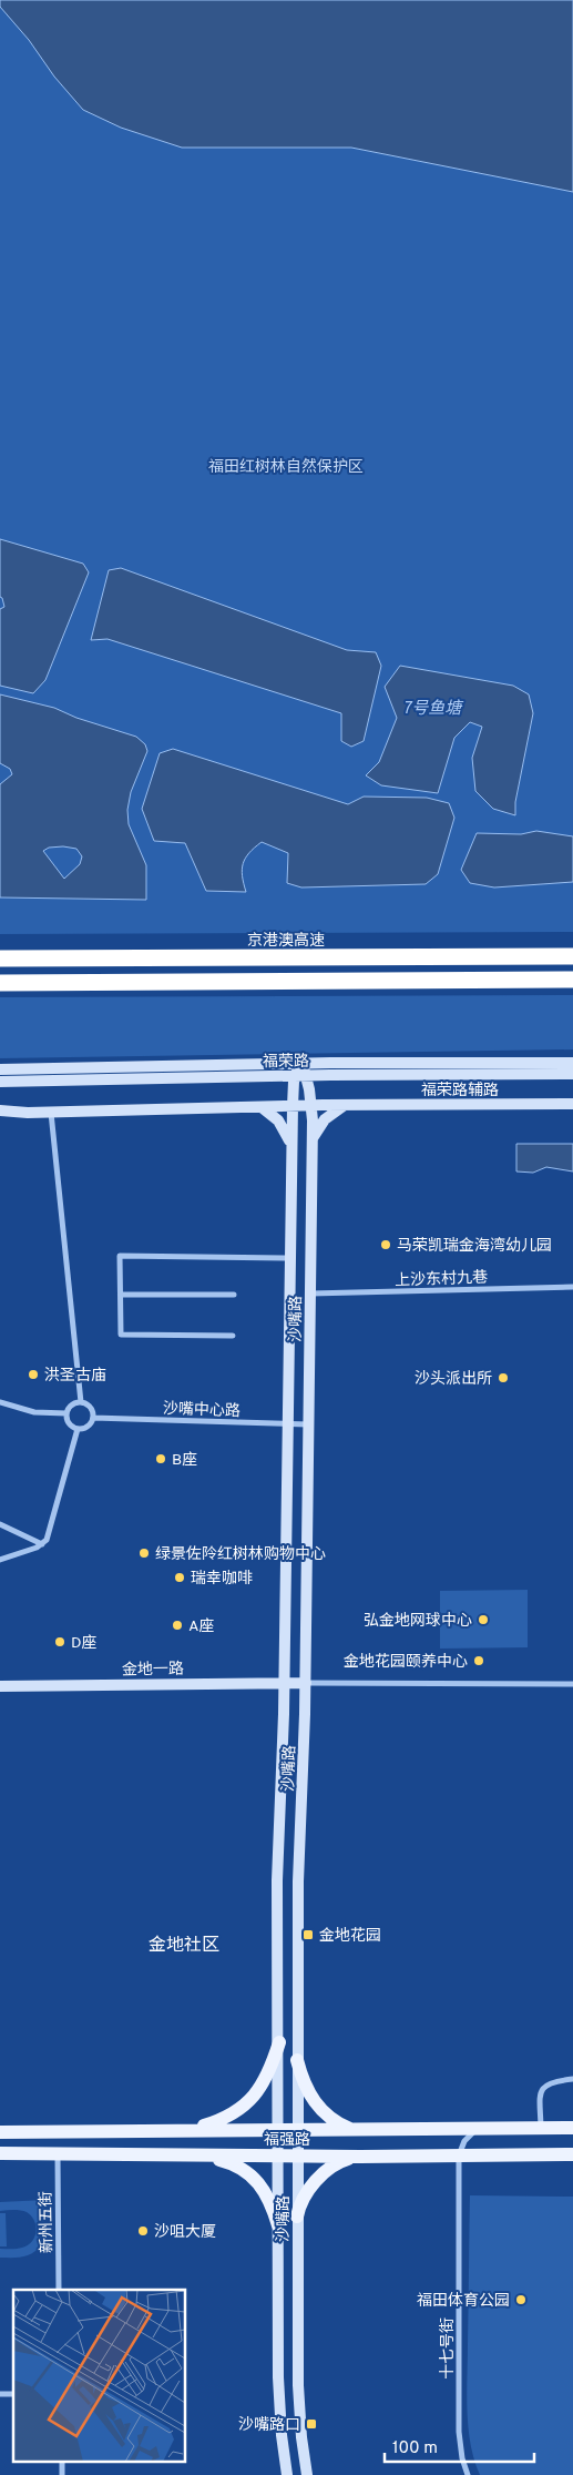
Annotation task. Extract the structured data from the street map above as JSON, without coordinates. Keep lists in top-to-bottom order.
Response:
{
  "streets": {
    "highway": ["京港澳高速"],
    "main road": ["福强路"],
    "street": [
      "福荣路",
      "福荣路辅路",
      "上沙东村九巷",
      "沙嘴路",
      "沙嘴中心路",
      "金地一路",
      "新州五街",
      "十七号街"
    ]
  },
  "crossings": [
    ["福荣路", "沙嘴路"],
    ["福荣路辅路", "沙嘴路"],
    ["上沙东村九巷", "沙嘴路"],
    ["沙嘴路", "沙嘴中心路"],
    ["沙嘴路", "金地一路"],
    ["沙嘴路", "福强路"],
    ["福强路", "新州五街"],
    ["福强路", "十七号街"]
  ],
  "districts": ["金地社区"],
  "water": ["7号鱼塘"],
  "parks": ["福田红树林自然保护区"],
  "places": {
    "other": [
      "马荣凯瑞金海湾幼儿园",
      "洪圣古庙",
      "沙头派出所",
      "B座",
      "绿景佐阾红树林购物中心",
      "瑞幸咖啡",
      "弘金地网球中心",
      "A座",
      "D座",
      "金地花园颐养中心",
      "沙咀大厦",
      "福田体育公园"
    ],
    "transit": ["金地花园", "沙嘴路口"]
  },
  "scale_bar": "100 m"
}
